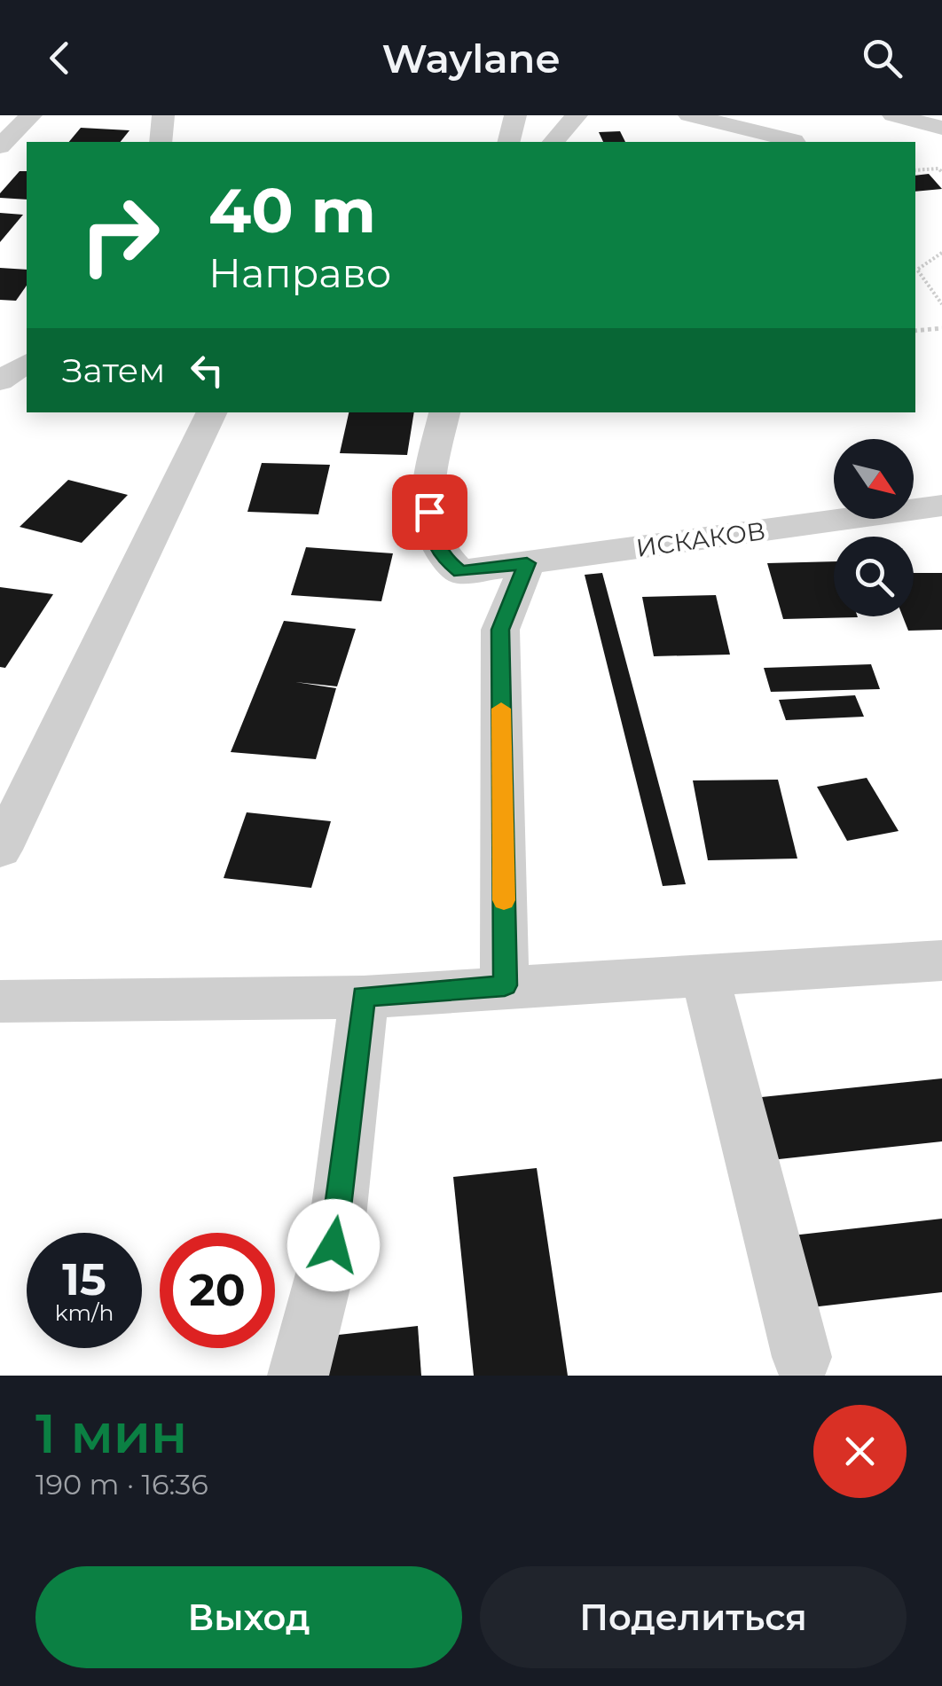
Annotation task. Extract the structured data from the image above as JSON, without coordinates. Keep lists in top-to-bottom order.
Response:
{
  "streets": {
    "street": ["ИСКАКОВ"]
  },
  "north": "bottom right",
  "page": {
    "header": "Waylane",
    "turn": ["40 m", "Направо"],
    "then": "Затем",
    "speed": "15 km/h",
    "limit": "20",
    "heading": ["1 мин", "190 m · 16:36"],
    "buttons": ["Выход", "Поделиться"]
  }
}
